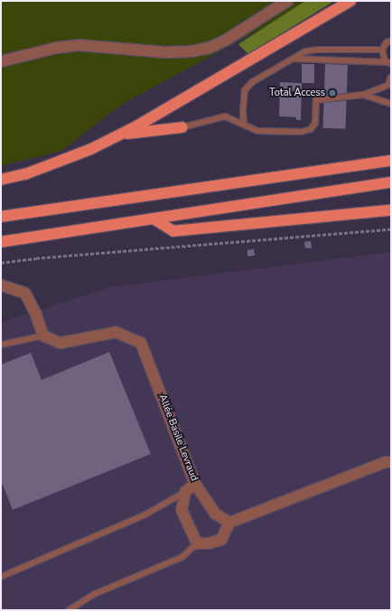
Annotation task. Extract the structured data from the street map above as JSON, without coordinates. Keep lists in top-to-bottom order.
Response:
{
  "streets": {
    "street": ["Allée Basile Levraud"]
  },
  "places": ["Total Access"]
}
